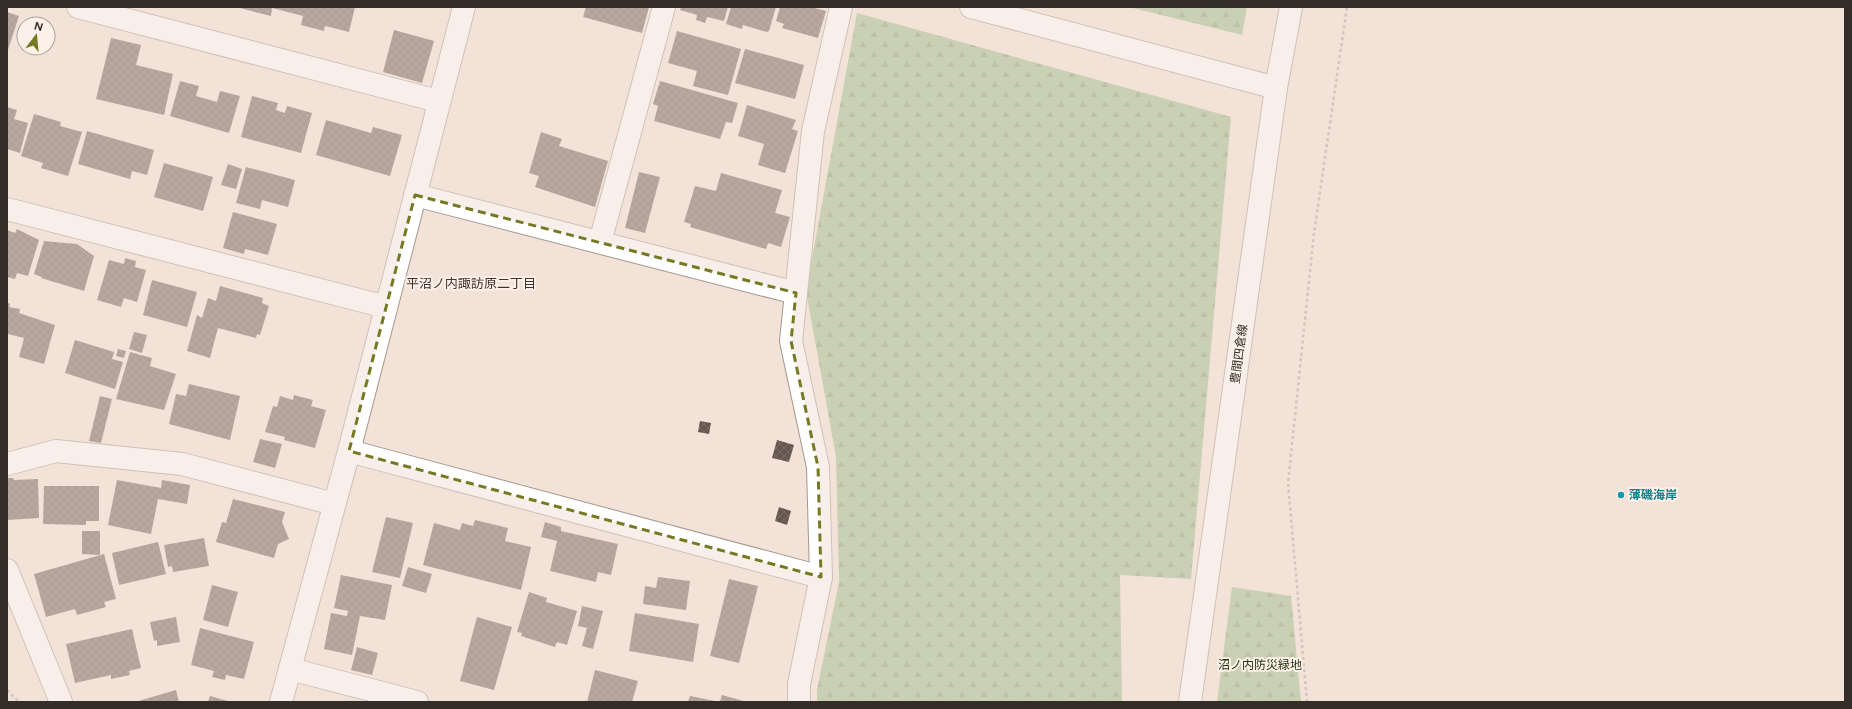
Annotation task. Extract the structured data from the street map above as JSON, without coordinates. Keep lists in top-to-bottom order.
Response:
{
  "streets": {
    "street": ["豊間四倉線"]
  },
  "districts": ["平沼ノ内諏訪原二丁目"],
  "parks": ["沼ノ内防災緑地"],
  "places": ["薄磯海岸"],
  "north": "top"
}
